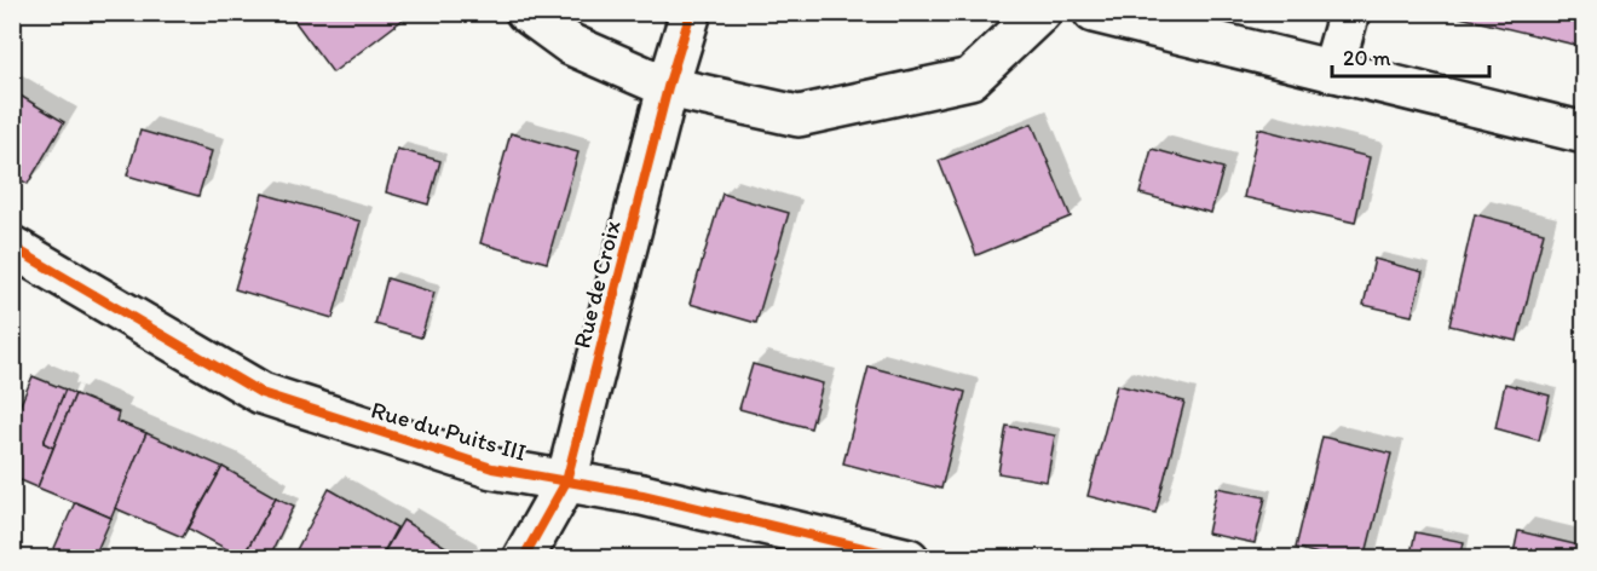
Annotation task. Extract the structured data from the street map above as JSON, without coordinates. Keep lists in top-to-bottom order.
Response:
{
  "streets": {
    "street": ["Rue de Croix", "Rue du Puits III"]
  },
  "crossings": [
    ["Rue de Croix", "Rue du Puits III"]
  ],
  "scale_bar": "20 m"
}
